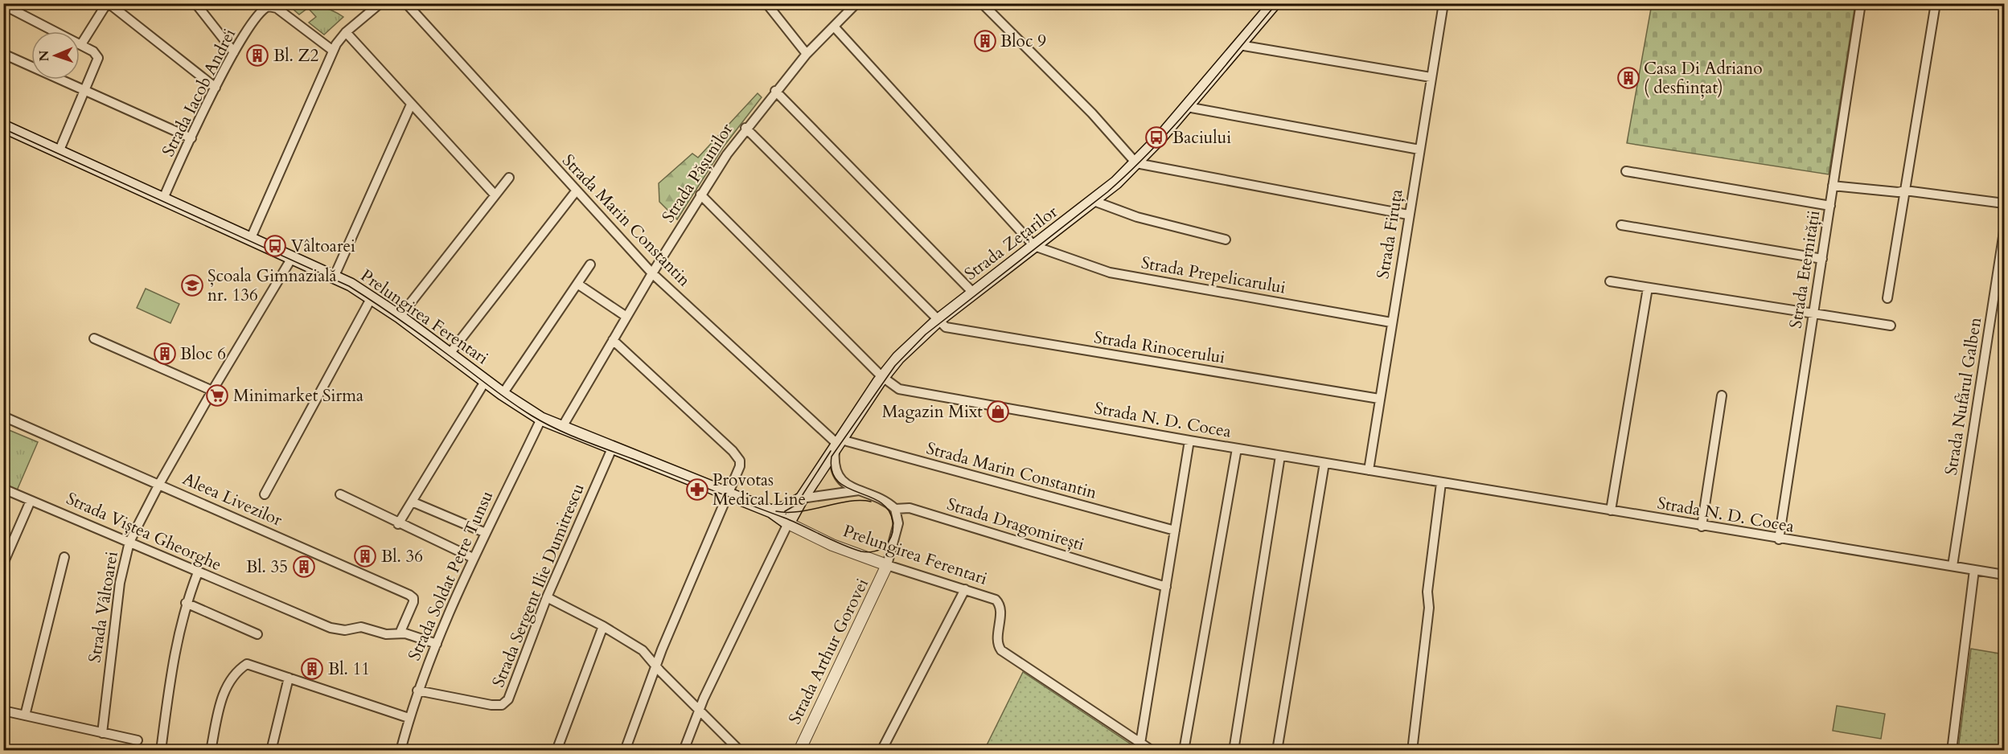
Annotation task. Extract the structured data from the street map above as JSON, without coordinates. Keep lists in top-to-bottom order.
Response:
{
  "streets": {
    "main road": ["Strada Zețarilor", "Prelungirea Ferentari"],
    "street": [
      "Strada Iacob Andrei",
      "Strada Pășunilor",
      "Strada Marin Constantin",
      "Strada Firuța",
      "Strada Eternității",
      "Strada Prepelicarului",
      "Strada Rinocerului",
      "Strada Nufărul Galben",
      "Strada N. D. Cocea",
      "Aleea Livezilor",
      "Strada Dragomirești",
      "Strada Viștea Gheorghe",
      "Strada Soldat Petre Tunsu",
      "Strada Sergent Ilie Dumitrescu",
      "Strada Vâltoarei",
      "Strada Arthur Gorovei"
    ]
  },
  "crossings": [
    ["Strada Iacob Andrei", "Prelungirea Ferentari"],
    ["Strada Pășunilor", "Strada Marin Constantin"],
    ["Strada Pășunilor", "Prelungirea Ferentari"],
    ["Strada Pășunilor", "Strada Rinocerului"],
    ["Strada Pășunilor", "Strada N. D. Cocea"],
    ["Strada Marin Constantin", "Strada Zețarilor"],
    ["Strada Marin Constantin", "Strada Dragomirești"],
    ["Strada Firuța", "Strada Prepelicarului"],
    ["Strada Firuța", "Strada Rinocerului"],
    ["Strada Firuța", "Strada N. D. Cocea"],
    ["Strada Zețarilor", "Strada Prepelicarului"],
    ["Strada Zețarilor", "Prelungirea Ferentari"],
    ["Strada Zețarilor", "Strada Rinocerului"],
    ["Strada Zețarilor", "Strada N. D. Cocea"],
    ["Strada Zețarilor", "Strada Dragomirești"],
    ["Strada Eternității", "Strada N. D. Cocea"],
    ["Prelungirea Ferentari", "Strada Soldat Petre Tunsu"],
    ["Prelungirea Ferentari", "Strada Sergent Ilie Dumitrescu"],
    ["Prelungirea Ferentari", "Strada Vâltoarei"],
    ["Prelungirea Ferentari", "Strada Arthur Gorovei"],
    ["Strada Nufărul Galben", "Strada N. D. Cocea"],
    ["Aleea Livezilor", "Strada Viștea Gheorghe"],
    ["Aleea Livezilor", "Strada Vâltoarei"],
    ["Strada Viștea Gheorghe", "Strada Soldat Petre Tunsu"],
    ["Strada Viștea Gheorghe", "Strada Vâltoarei"],
    ["Strada Soldat Petre Tunsu", "Strada Sergent Ilie Dumitrescu"]
  ],
  "places": {
    "building": [
      "Bloc 9",
      "Bl. Z2",
      "Casa Di Adriano ( desființat)",
      "Bloc 6",
      "Bl. 36",
      "Bl. 35",
      "Bl. 11"
    ],
    "bus stop": ["Baciului", "Vâltoarei"],
    "school or university": ["Școala Gimnazială nr. 136"],
    "supermarket": ["Minimarket Sirma"],
    "shop": ["Magazin Mixt"],
    "pharmacy": ["Provotas Medical Line"]
  },
  "north": "left"
}
